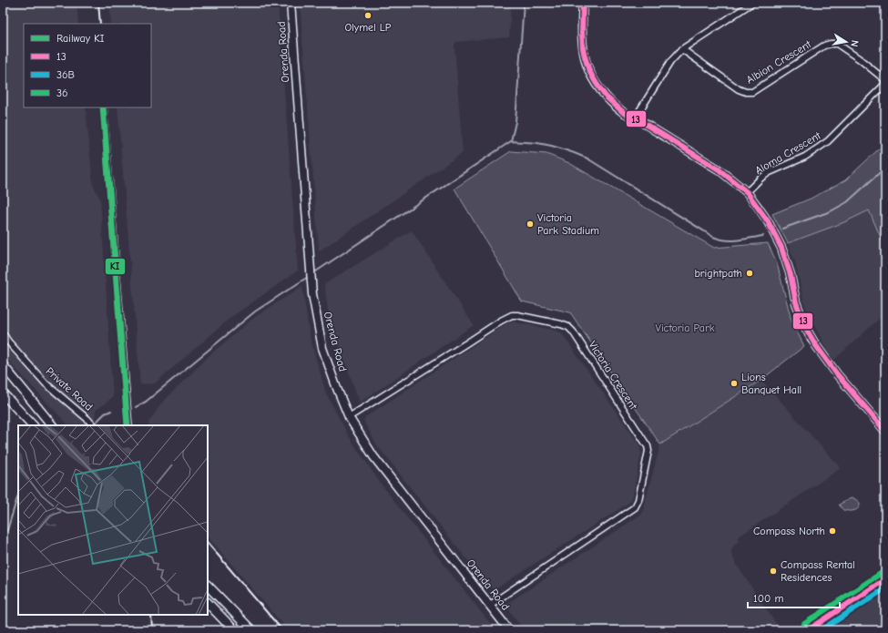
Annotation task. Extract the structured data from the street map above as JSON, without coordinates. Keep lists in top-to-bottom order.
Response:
{
  "streets": {
    "street": [
      "Orenda Road",
      "Albion Crescent",
      "Aloma Crescent",
      "Victoria Crescent",
      "Private Road"
    ]
  },
  "crossings": [
    ["Orenda Road", "Victoria Crescent"]
  ],
  "parks": ["Victoria Park"],
  "places": [
    "Olymel LP",
    "Victoria Park Stadium",
    "brightpath",
    "Lions Banquet Hall",
    "Compass North",
    "Compass Rental Residences"
  ],
  "lines": [
    "transit line 13",
    "rail line KI",
    "transit line 36",
    "transit line 36B"
  ],
  "legend": [
    "Railway KI",
    "13",
    "36B",
    "36"
  ],
  "scale_bar": "100 m",
  "north": "right"
}
